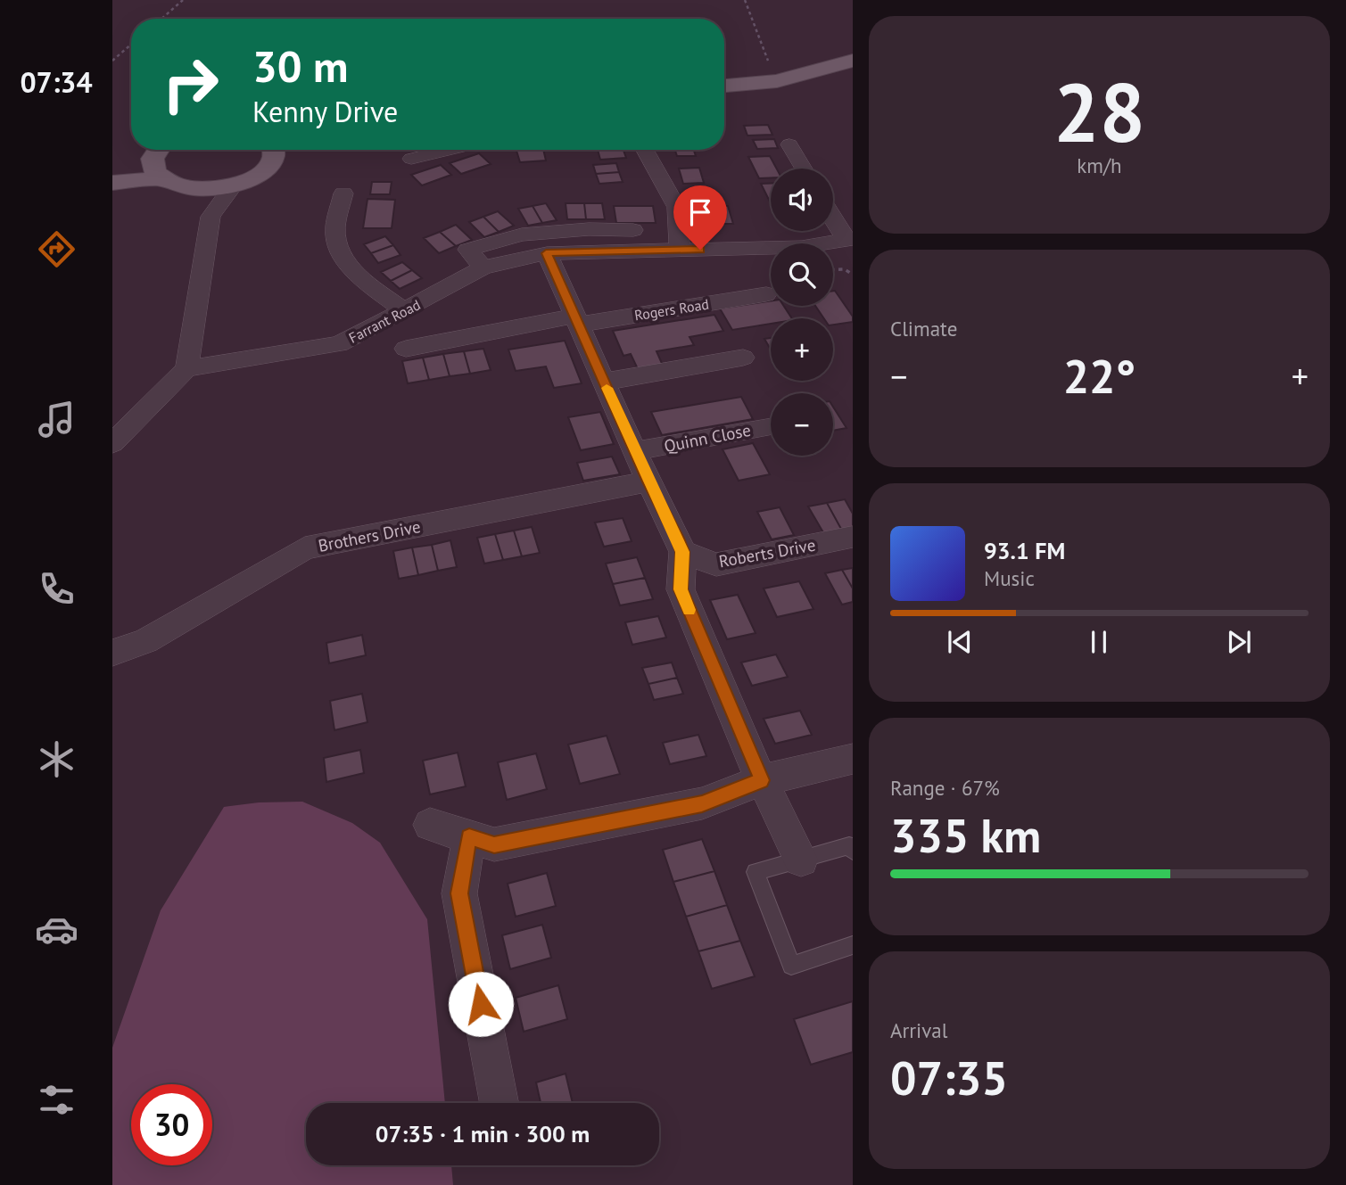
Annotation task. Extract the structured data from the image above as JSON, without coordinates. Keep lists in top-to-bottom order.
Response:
{
  "streets": {
    "street": [
      "Rogers Road",
      "Farrant Road",
      "Quinn Close",
      "Brothers Drive",
      "Roberts Drive"
    ]
  },
  "page": {
    "tabs": "07:34",
    "tile": [
      ["28", "km/h"],
      "Climate",
      ["Range · 67%", "335 km"],
      ["Arrival", "07:35"]
    ],
    "turn": ["30 m", "Kenny Drive"],
    "map_buttons": ["+", "−"],
    "heat": ["−", "22°", "+"],
    "song": ["93.1 FM", "Music"],
    "limit": "30",
    "trip": "07:35 · 1 min · 300 m"
  }
}
